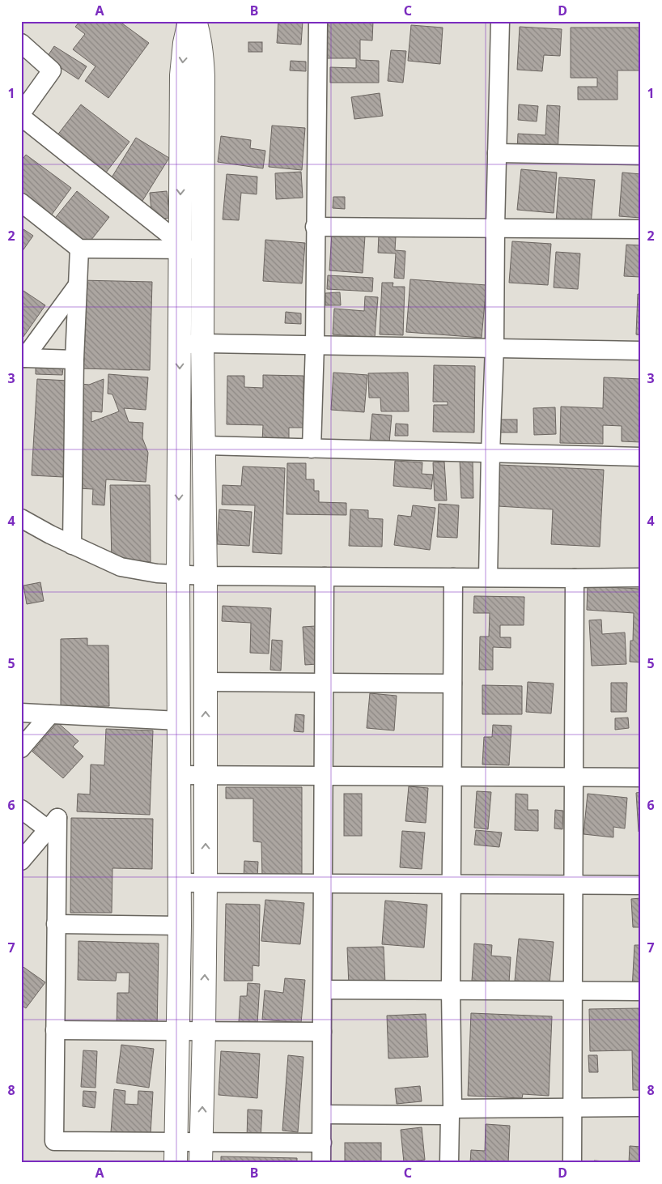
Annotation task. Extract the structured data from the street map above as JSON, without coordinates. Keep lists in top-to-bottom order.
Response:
{
  "grid": {
    "columns": [
      "A",
      "B",
      "C",
      "D"
    ],
    "rows": [
      "1",
      "2",
      "3",
      "4",
      "5",
      "6",
      "7",
      "8"
    ]
  }
}
